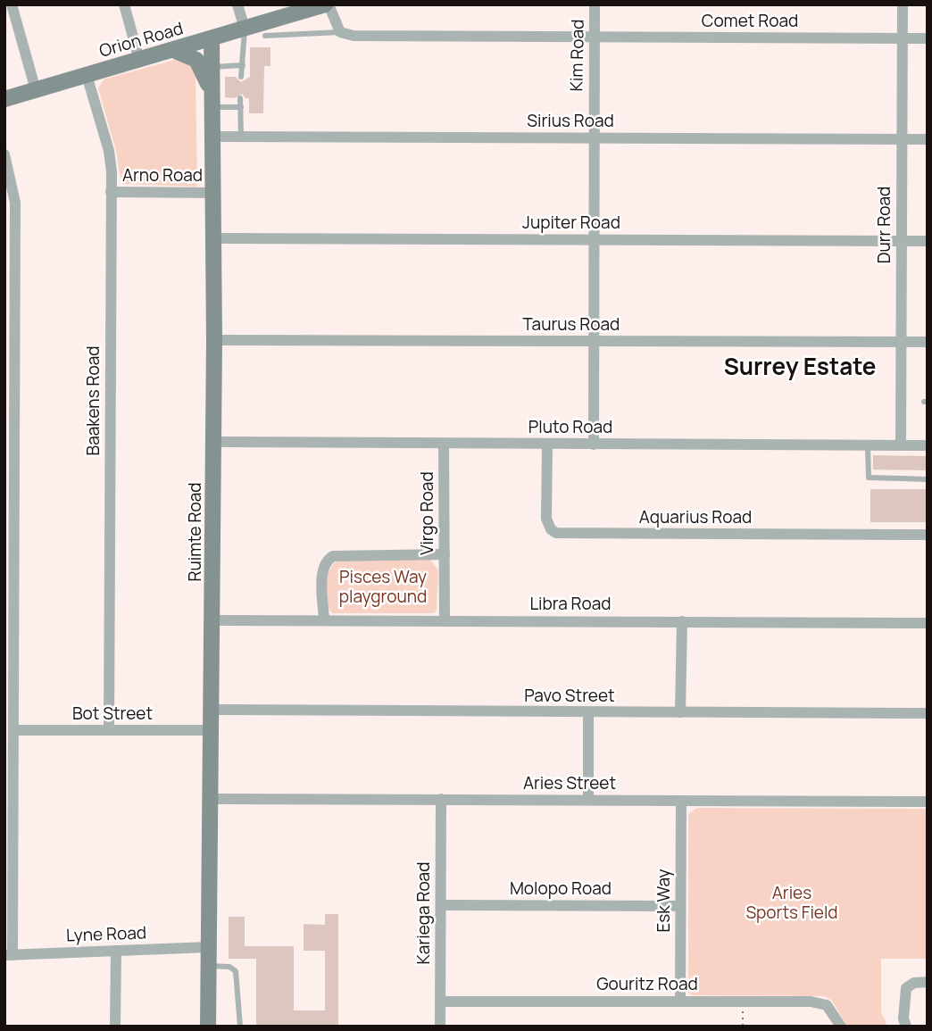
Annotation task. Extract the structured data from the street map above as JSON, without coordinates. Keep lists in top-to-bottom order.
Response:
{
  "streets": {
    "street": [
      "Comet Road",
      "Orion Road",
      "Kim Road",
      "Sirius Road",
      "Arno Road",
      "Jupiter Road",
      "Durr Road",
      "Taurus Road",
      "Baakens Road",
      "Pluto Road",
      "Virgo Road",
      "Aquarius Road",
      "Ruimte Road",
      "Libra Road",
      "Pavo Street",
      "Bot Street",
      "Aries Street",
      "Molopo Road",
      "Esk Way",
      "Kariega Road",
      "Lyne Road",
      "Gouritz Road"
    ]
  },
  "crossings": [
    ["Comet Road", "Kim Road"],
    ["Comet Road", "Durr Road"],
    ["Orion Road", "Baakens Road"],
    ["Orion Road", "Ruimte Road"],
    ["Kim Road", "Sirius Road"],
    ["Kim Road", "Jupiter Road"],
    ["Kim Road", "Taurus Road"],
    ["Kim Road", "Pluto Road"],
    ["Sirius Road", "Durr Road"],
    ["Sirius Road", "Ruimte Road"],
    ["Arno Road", "Baakens Road"],
    ["Arno Road", "Ruimte Road"],
    ["Jupiter Road", "Durr Road"],
    ["Jupiter Road", "Ruimte Road"],
    ["Durr Road", "Taurus Road"],
    ["Durr Road", "Pluto Road"],
    ["Taurus Road", "Ruimte Road"],
    ["Baakens Road", "Bot Street"],
    ["Pluto Road", "Virgo Road"],
    ["Pluto Road", "Aquarius Road"],
    ["Pluto Road", "Ruimte Road"],
    ["Virgo Road", "Libra Road"],
    ["Ruimte Road", "Libra Road"],
    ["Ruimte Road", "Pavo Street"],
    ["Ruimte Road", "Bot Street"],
    ["Ruimte Road", "Aries Street"],
    ["Ruimte Road", "Lyne Road"],
    ["Aries Street", "Esk Way"],
    ["Aries Street", "Kariega Road"],
    ["Molopo Road", "Esk Way"],
    ["Molopo Road", "Kariega Road"],
    ["Esk Way", "Gouritz Road"],
    ["Kariega Road", "Gouritz Road"]
  ],
  "districts": ["Surrey Estate"],
  "parks": ["Pisces Way playground", "Aries Sports Field"]
}
